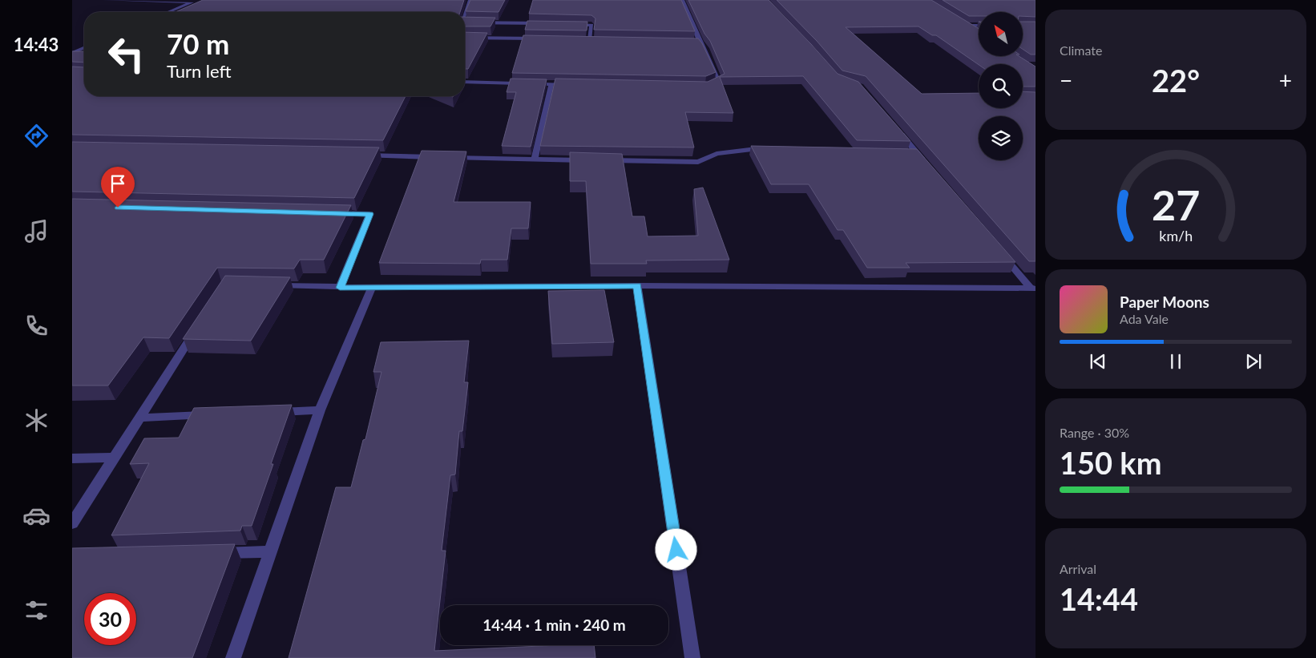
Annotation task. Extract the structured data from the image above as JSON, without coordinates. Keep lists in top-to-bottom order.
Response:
{
  "north": "top left",
  "page": {
    "tabs": "14:43",
    "tile": [
      "Climate",
      ["Range · 30%", "150 km"],
      ["Arrival", "14:44"]
    ],
    "turn": ["70 m", "Turn left"],
    "heat": ["−", "22°", "+"],
    "song": ["Paper Moons", "Ada Vale"],
    "limit": "30",
    "trip": "14:44 · 1 min · 240 m",
    "gauge": ["27", "km/h"]
  }
}
